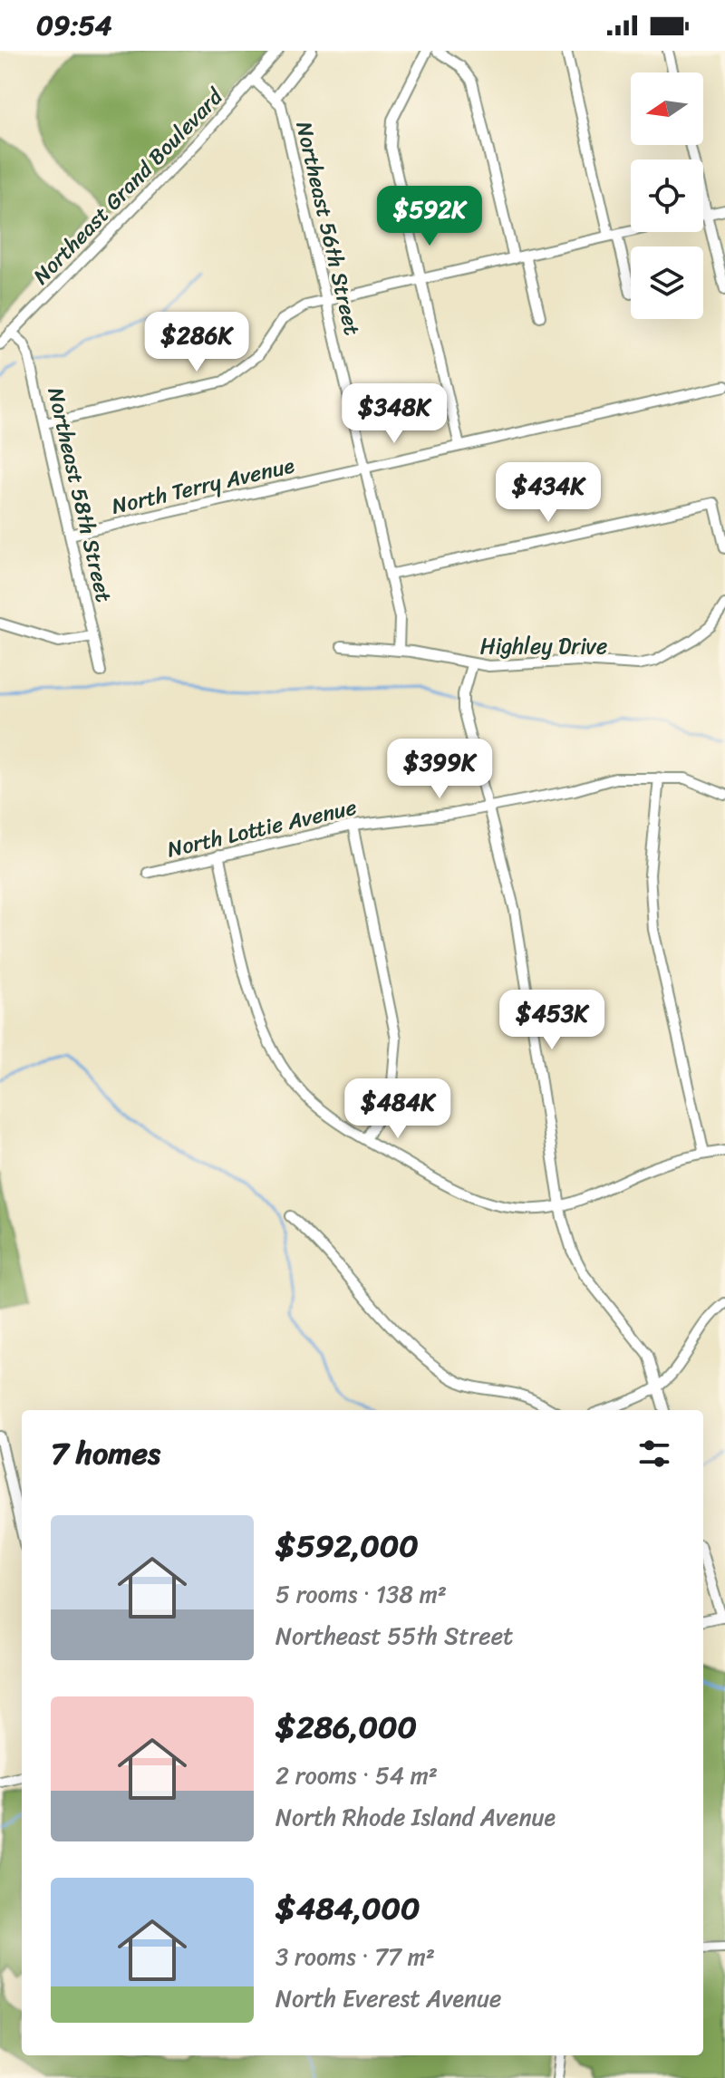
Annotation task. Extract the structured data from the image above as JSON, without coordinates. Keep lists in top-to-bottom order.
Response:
{
  "streets": {
    "street": [
      "Northeast Grand Boulevard",
      "Northeast 56th Street",
      "North Terry Avenue",
      "Northeast 58th Street",
      "Highley Drive",
      "North Lottie Avenue"
    ]
  },
  "crossings": [
    ["Northeast Grand Boulevard", "Northeast 56th Street"],
    ["Northeast Grand Boulevard", "Northeast 58th Street"],
    ["Northeast 56th Street", "North Terry Avenue"],
    ["Northeast 56th Street", "Highley Drive"],
    ["North Terry Avenue", "Northeast 58th Street"]
  ],
  "north": "left",
  "page": {
    "status": "09:54",
    "price": [
      "$592K",
      "$286K",
      "$348K",
      "$434K",
      "$399K",
      "$453K",
      "$484K"
    ],
    "heading": "7 homes",
    "list": [
      {
        "name": "$592,000",
        "note": "5 rooms · 138 m² · Northeast 55th Street"
      },
      {
        "name": "$286,000",
        "note": "2 rooms · 54 m² · North Rhode Island Avenue"
      },
      {
        "name": "$484,000",
        "note": "3 rooms · 77 m² · North Everest Avenue"
      }
    ]
  }
}
